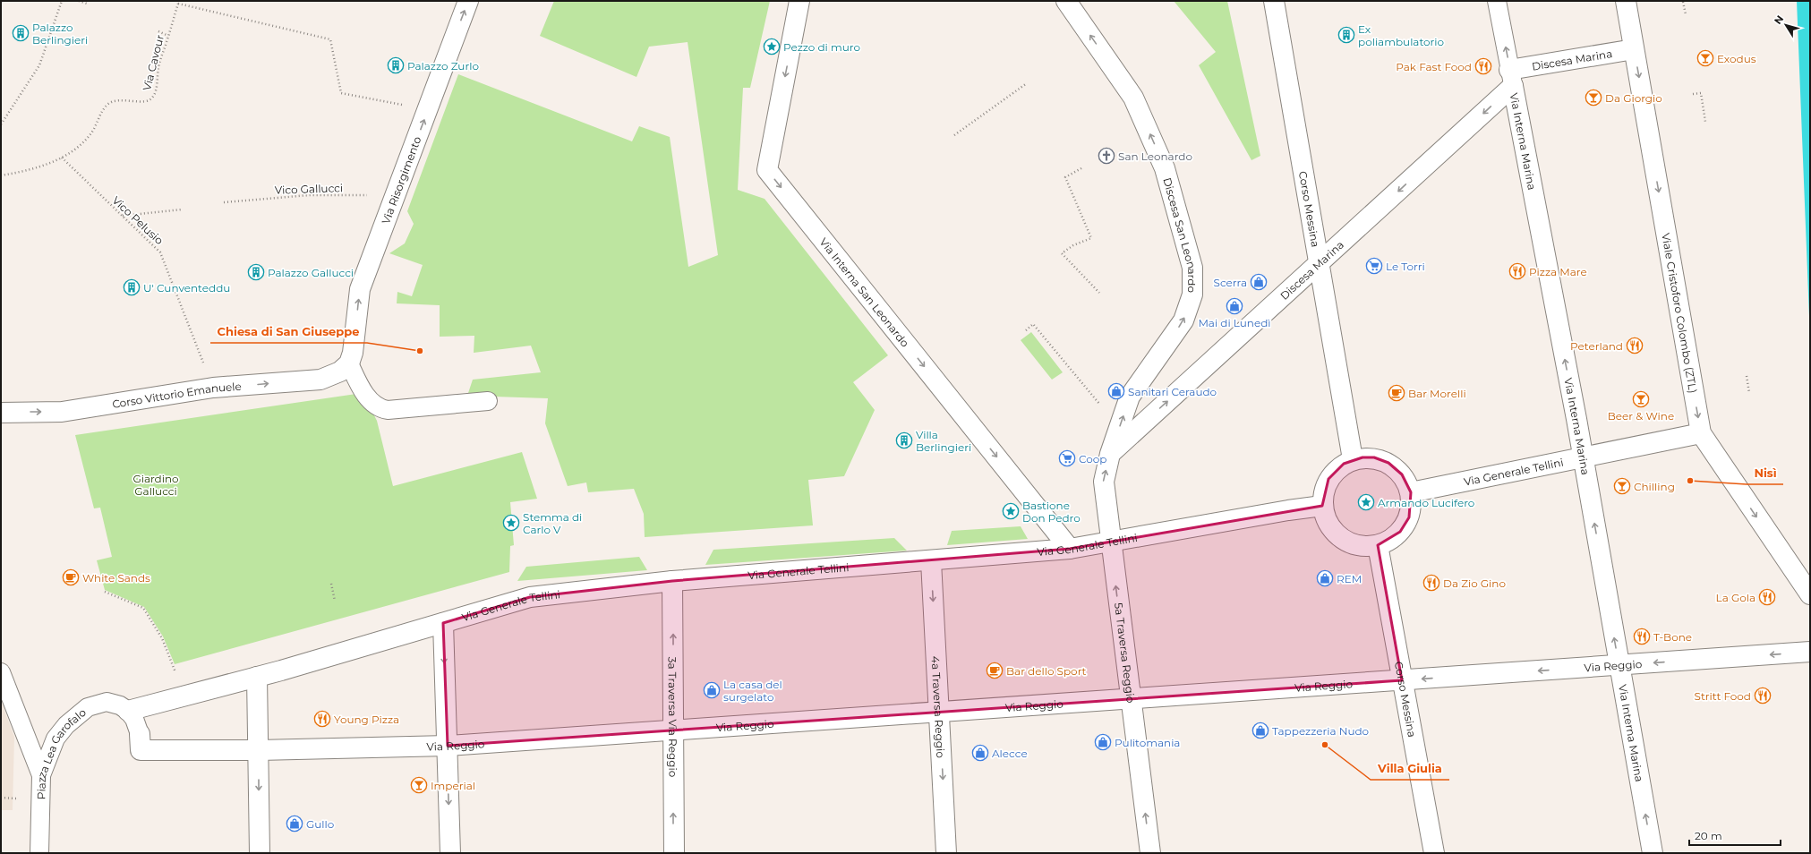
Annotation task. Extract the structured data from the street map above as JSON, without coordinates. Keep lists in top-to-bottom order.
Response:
{
  "streets": {
    "street": [
      "Discesa Marina",
      "Via Interna Marina",
      "Via Risorgimento",
      "Corso Messina",
      "Discesa San Leonardo",
      "Via Interna San Leonardo",
      "Viale Cristoforo Colombo (ZTL)",
      "Corso Vittorio Emanuele",
      "Via Generale Tellini",
      "5a Traversa Reggio",
      "Via Reggio",
      "4a Traversa Reggio",
      "3a Traversa Via Reggio"
    ],
    "lane": ["Piazza Lea Garofalo"],
    "path": ["Via Cavour", "Vico Gallucci", "Vico Pelusio"]
  },
  "crossings": [
    ["Discesa Marina", "Via Interna Marina"],
    ["Discesa Marina", "Corso Messina"],
    ["Discesa Marina", "Discesa San Leonardo"],
    ["Discesa Marina", "Viale Cristoforo Colombo (ZTL)"],
    ["Discesa Marina", "5a Traversa Reggio"],
    ["Via Cavour", "Vico Pelusio"],
    ["Via Interna Marina", "Via Generale Tellini"],
    ["Via Interna Marina", "Via Reggio"],
    ["Via Risorgimento", "Vico Gallucci"],
    ["Via Risorgimento", "Corso Vittorio Emanuele"],
    ["Corso Messina", "Via Generale Tellini"],
    ["Corso Messina", "Via Reggio"],
    ["Vico Pelusio", "Corso Vittorio Emanuele"],
    ["Discesa San Leonardo", "5a Traversa Reggio"],
    ["Via Interna San Leonardo", "Via Generale Tellini"],
    ["Viale Cristoforo Colombo (ZTL)", "Via Generale Tellini"],
    ["Via Generale Tellini", "5a Traversa Reggio"],
    ["Via Generale Tellini", "4a Traversa Reggio"],
    ["Via Generale Tellini", "3a Traversa Via Reggio"],
    ["Via Generale Tellini", "Piazza Lea Garofalo"],
    ["5a Traversa Reggio", "Via Reggio"],
    ["Via Reggio", "4a Traversa Reggio"],
    ["Via Reggio", "3a Traversa Via Reggio"]
  ],
  "one_way": [
    "Via Interna Marina",
    "Via Risorgimento",
    "Discesa San Leonardo",
    "Via Interna San Leonardo",
    "Viale Cristoforo Colombo (ZTL)",
    "Corso Vittorio Emanuele",
    "5a Traversa Reggio",
    "4a Traversa Reggio",
    "3a Traversa Via Reggio"
  ],
  "parks": ["Giardino Gallucci"],
  "places": {
    "building": [
      "Palazzo Berlingieri",
      "Ex poliambulatorio",
      "Palazzo Zurlo",
      "Palazzo Gallucci",
      "U' Cunventeddu",
      "Villa Berlingieri"
    ],
    "place": [
      "Pezzo di muro",
      "Armando Lucifero",
      "Bastione Don Pedro",
      "Stemma di Carlo V"
    ],
    "bar": [
      "Exodus",
      "Da Giorgio",
      "Beer & Wine",
      "Chilling",
      "Imperial"
    ],
    "restaurant": [
      "Pak Fast Food",
      "Pizza Mare",
      "Peterland",
      "Da Zio Gino",
      "La Gola",
      "T-Bone",
      "Stritt Food",
      "Young Pizza"
    ],
    "church": ["San Leonardo"],
    "supermarket": ["Le Torri", "Coop"],
    "shop": [
      "Scerra",
      "Mai di Lunedì",
      "Sanitari Ceraudo",
      "REM",
      "La casa del surgelato",
      "Tappezzeria Nudo",
      "Pulitomania",
      "Alecce",
      "Gullo"
    ],
    "other": ["Chiesa di San Giuseppe", "Nisì", "Villa Giulia"],
    "cafe": ["Bar Morelli", "White Sands", "Bar dello Sport"]
  },
  "scale_bar": "20 m",
  "north": "top left"
}
